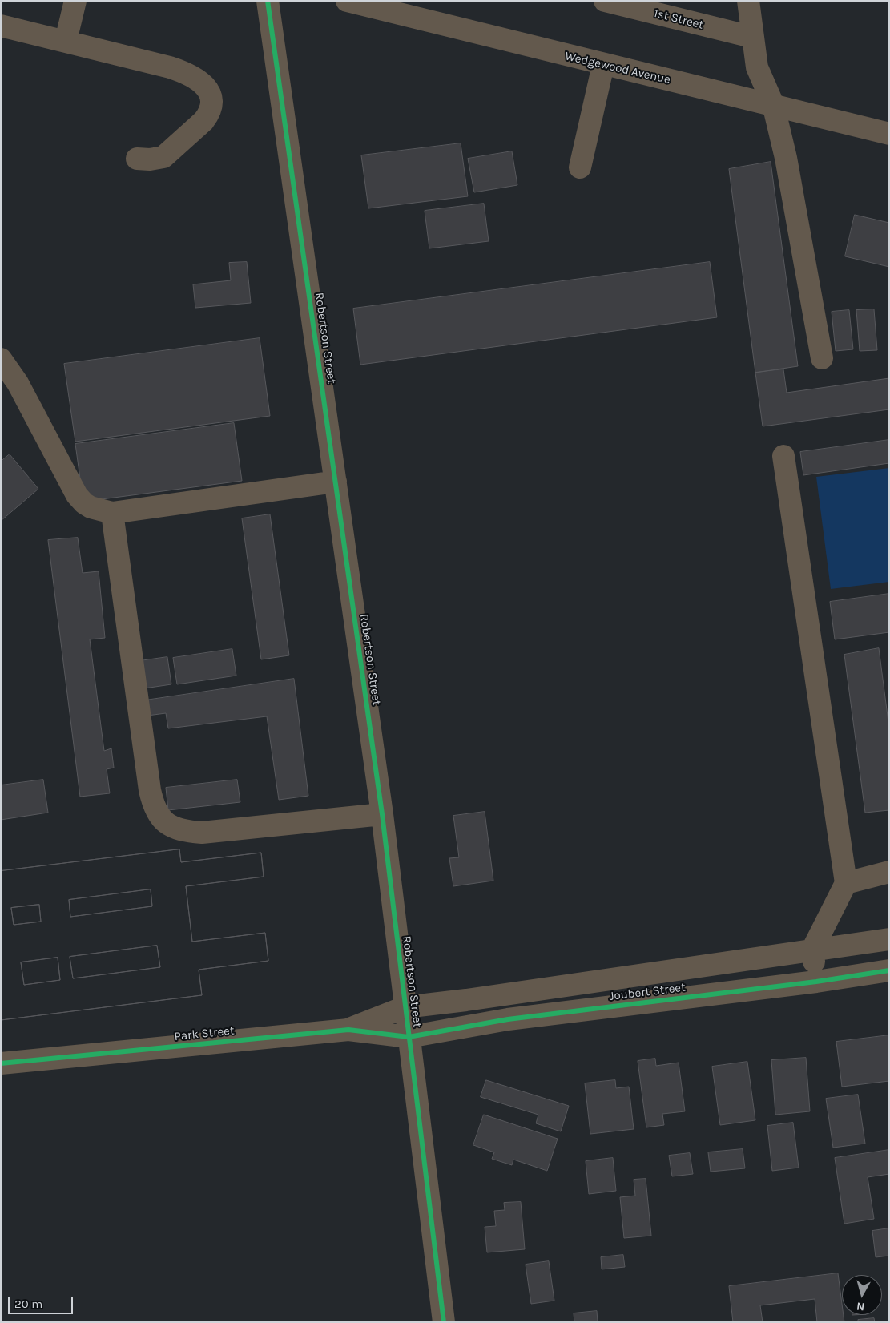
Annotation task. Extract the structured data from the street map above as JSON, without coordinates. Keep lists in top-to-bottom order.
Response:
{
  "streets": {
    "street": [
      "1st Street",
      "Wedgewood Avenue",
      "Robertson Street",
      "Joubert Street",
      "Park Street"
    ]
  },
  "crossings": [
    ["Robertson Street", "Joubert Street"],
    ["Robertson Street", "Park Street"],
    ["Joubert Street", "Park Street"]
  ],
  "scale_bar": "20 m",
  "north": "bottom"
}
